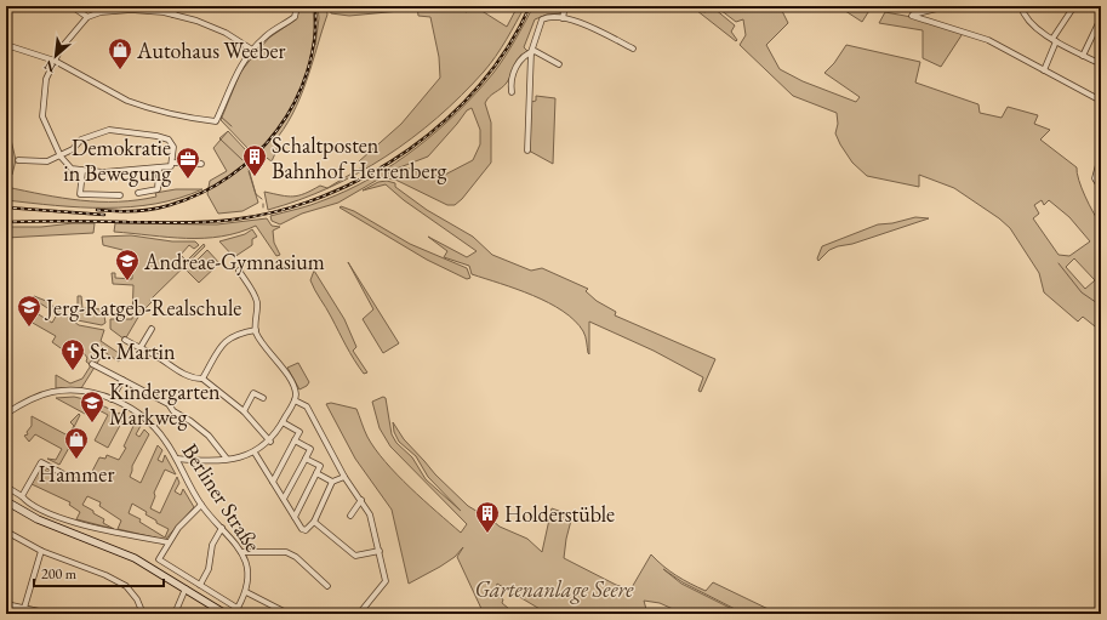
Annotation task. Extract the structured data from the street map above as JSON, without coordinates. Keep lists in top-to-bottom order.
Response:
{
  "streets": {
    "street": ["Berliner Straße"]
  },
  "parks": ["Gartenanlage Seere"],
  "places": {
    "shop": ["Autohaus Weeber", "Hammer"],
    "building": ["Schaltposten Bahnhof Herrenberg", "Holderstüble"],
    "office": ["Demokratie in Bewegung"],
    "school or university": ["Andreae-Gymnasium", "Jerg-Ratgeb-Realschule", "Kindergarten Markweg"],
    "church": ["St. Martin"]
  },
  "scale_bar": "200 m",
  "north": "bottom left"
}
